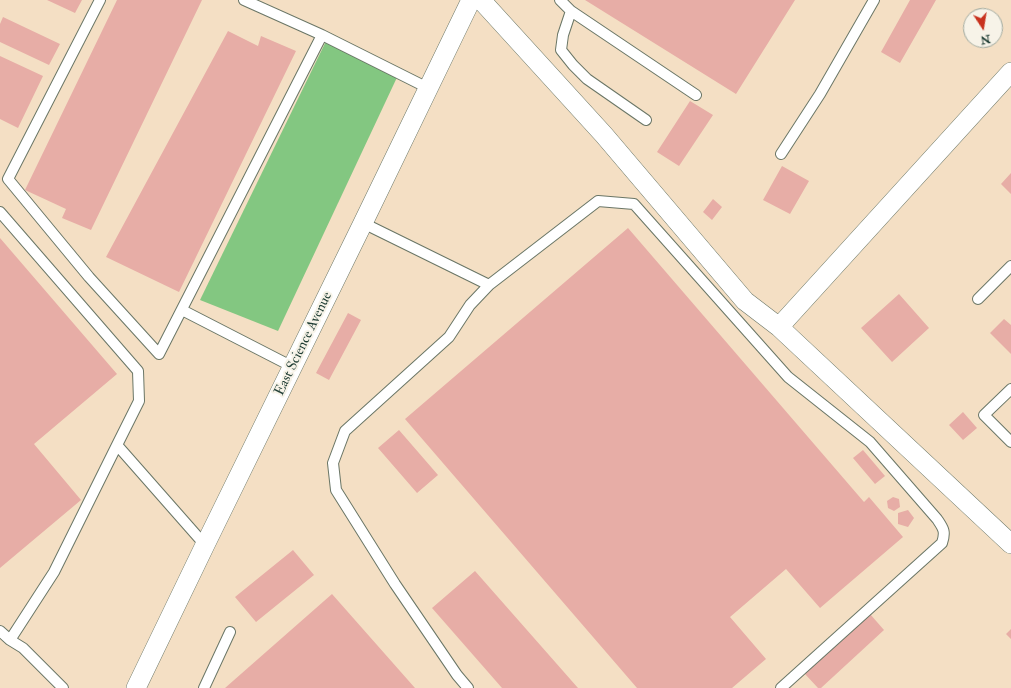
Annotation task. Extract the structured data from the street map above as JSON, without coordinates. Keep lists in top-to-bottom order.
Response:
{
  "streets": {
    "street": ["East Science Avenue"]
  },
  "north": "bottom"
}
